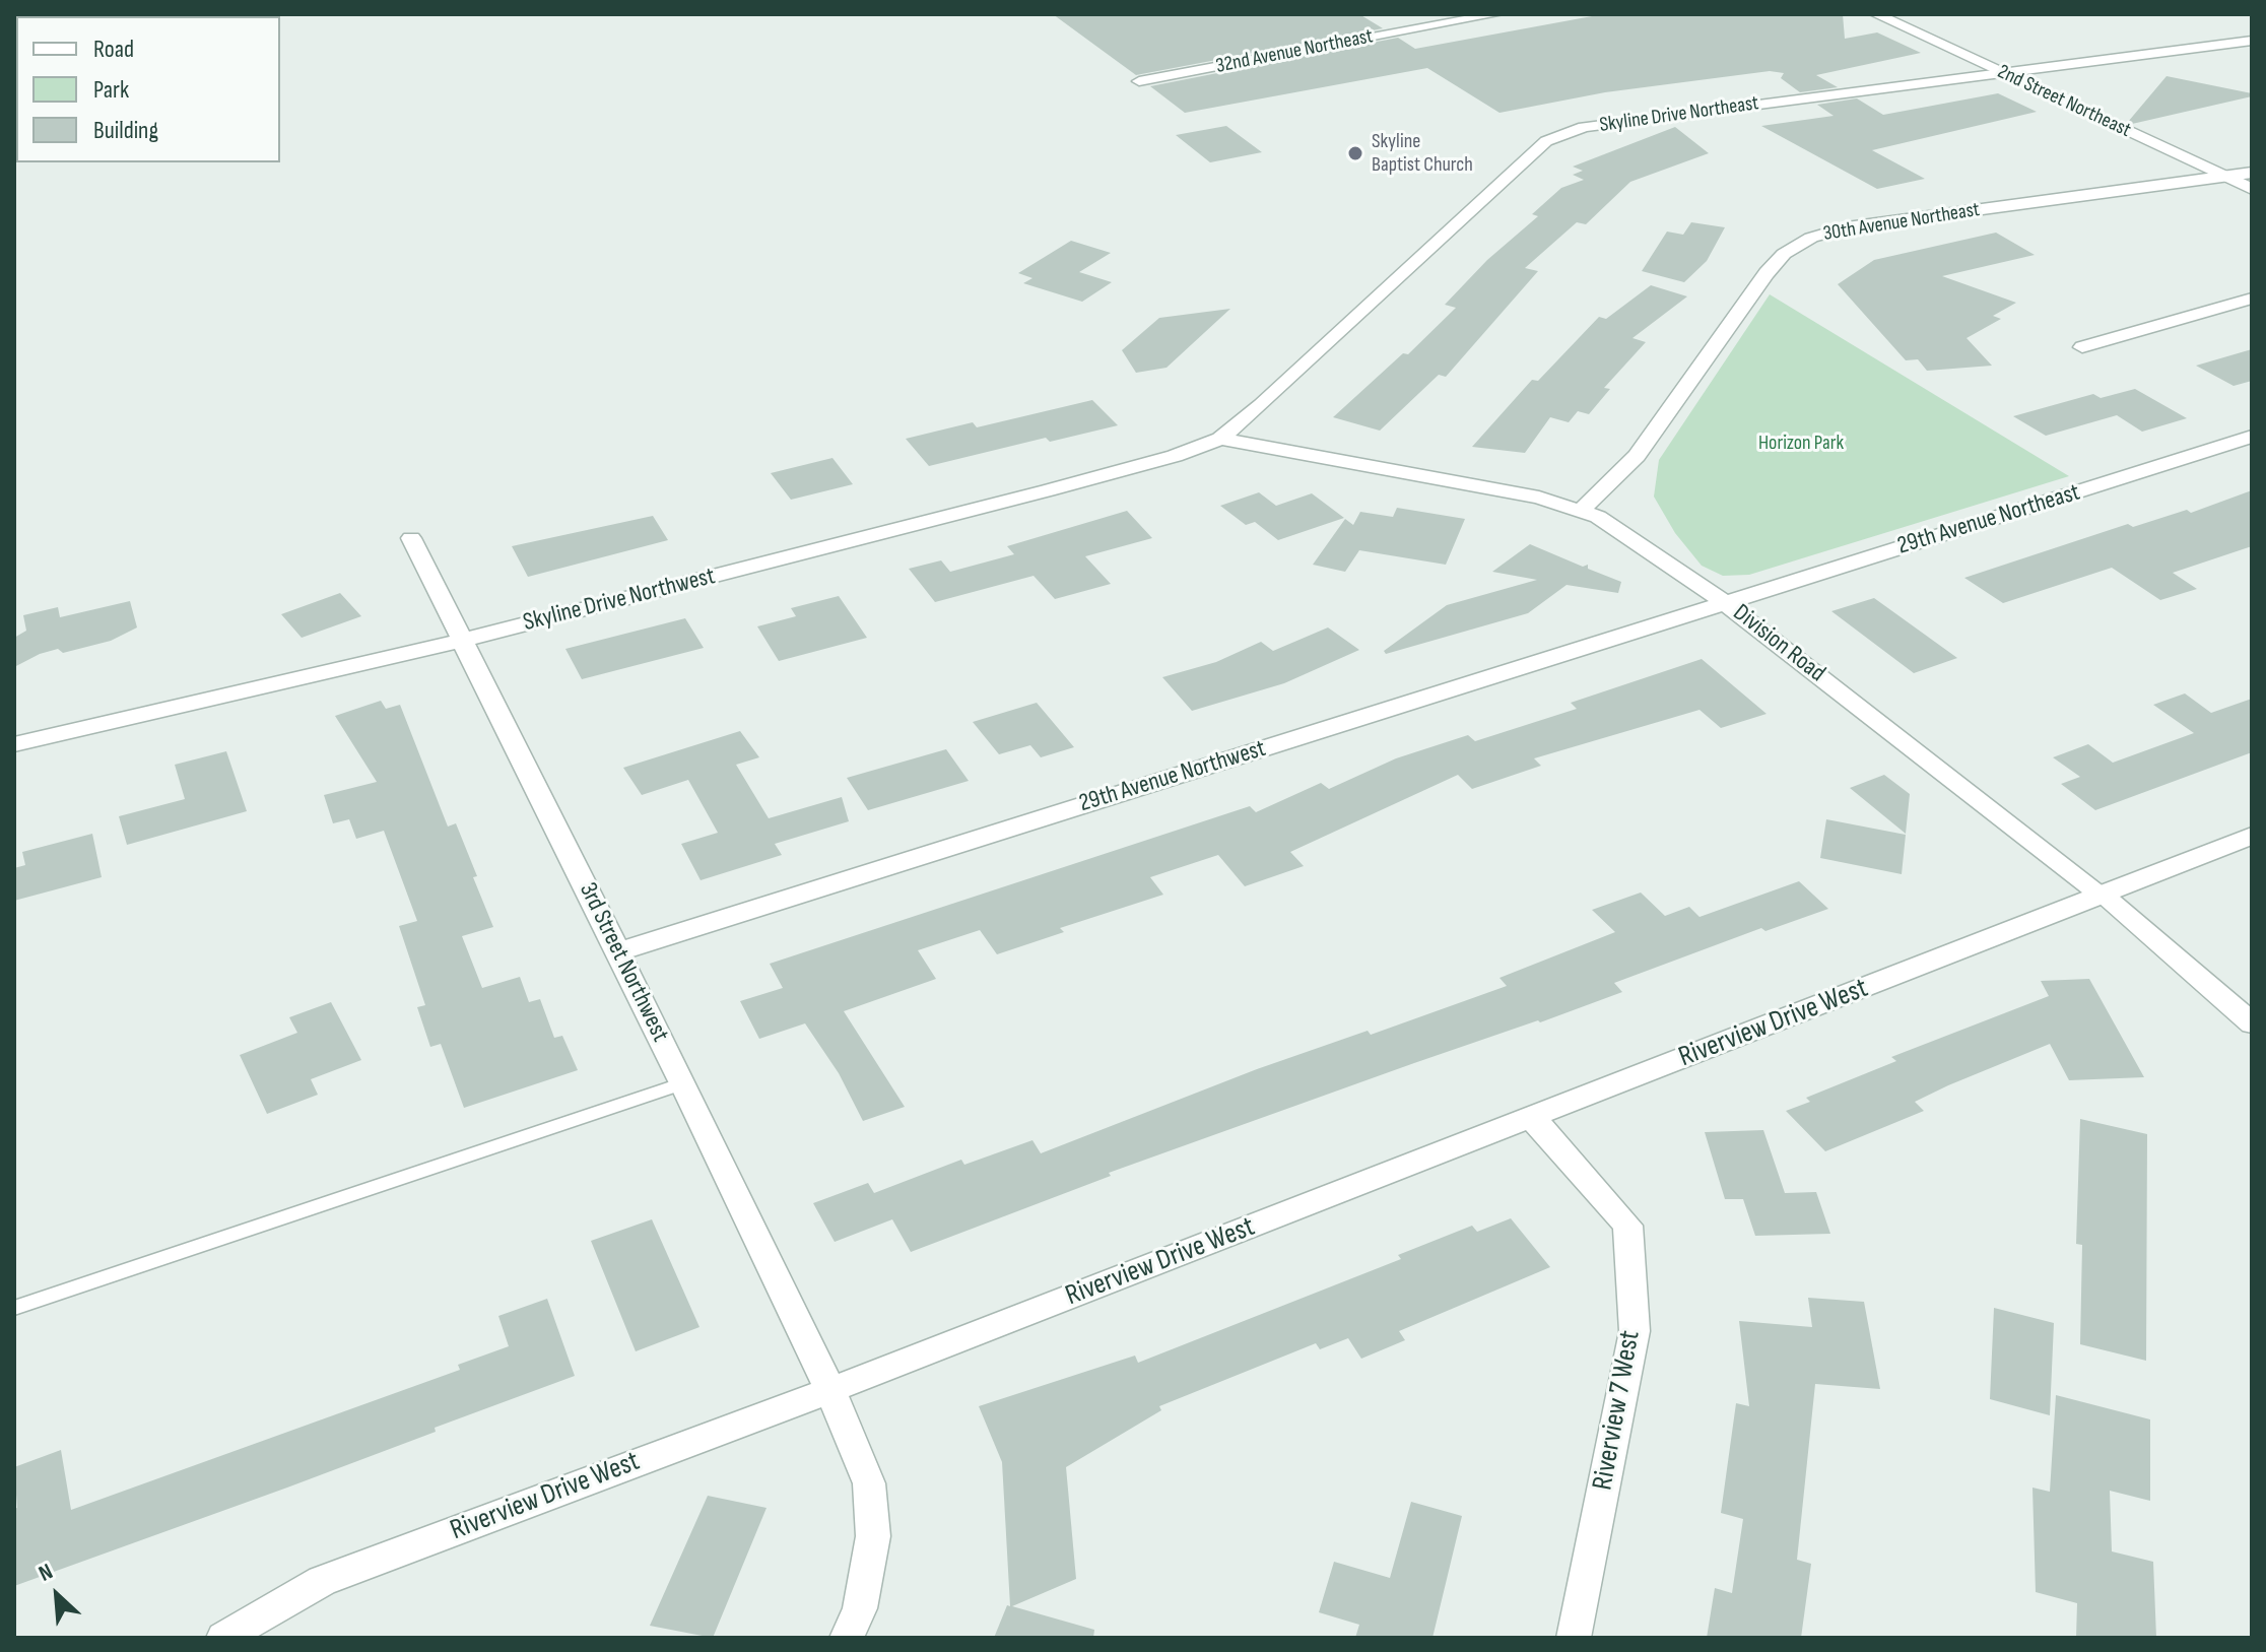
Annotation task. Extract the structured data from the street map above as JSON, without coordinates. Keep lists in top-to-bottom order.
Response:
{
  "streets": {
    "street": [
      "32nd Avenue Northeast",
      "2nd Street Northeast",
      "Skyline Drive Northeast",
      "30th Avenue Northeast",
      "29th Avenue Northeast",
      "Skyline Drive Northwest",
      "Division Road",
      "29th Avenue Northwest",
      "3rd Street Northwest",
      "Riverview Drive West",
      "Riverview 7 West"
    ]
  },
  "crossings": [
    ["2nd Street Northeast", "Skyline Drive Northeast"],
    ["2nd Street Northeast", "30th Avenue Northeast"],
    ["Skyline Drive Northeast", "Skyline Drive Northwest"],
    ["Skyline Drive Northeast", "Division Road"],
    ["30th Avenue Northeast", "Division Road"],
    ["29th Avenue Northeast", "Division Road"],
    ["29th Avenue Northeast", "29th Avenue Northwest"],
    ["Skyline Drive Northwest", "Division Road"],
    ["Skyline Drive Northwest", "3rd Street Northwest"],
    ["Division Road", "29th Avenue Northwest"],
    ["Division Road", "Riverview Drive West"],
    ["29th Avenue Northwest", "3rd Street Northwest"],
    ["3rd Street Northwest", "Riverview Drive West"],
    ["Riverview Drive West", "Riverview 7 West"]
  ],
  "parks": ["Horizon Park"],
  "places": ["Skyline Baptist Church"],
  "legend": ["Road", "Park", "Building"],
  "north": "top left"
}
